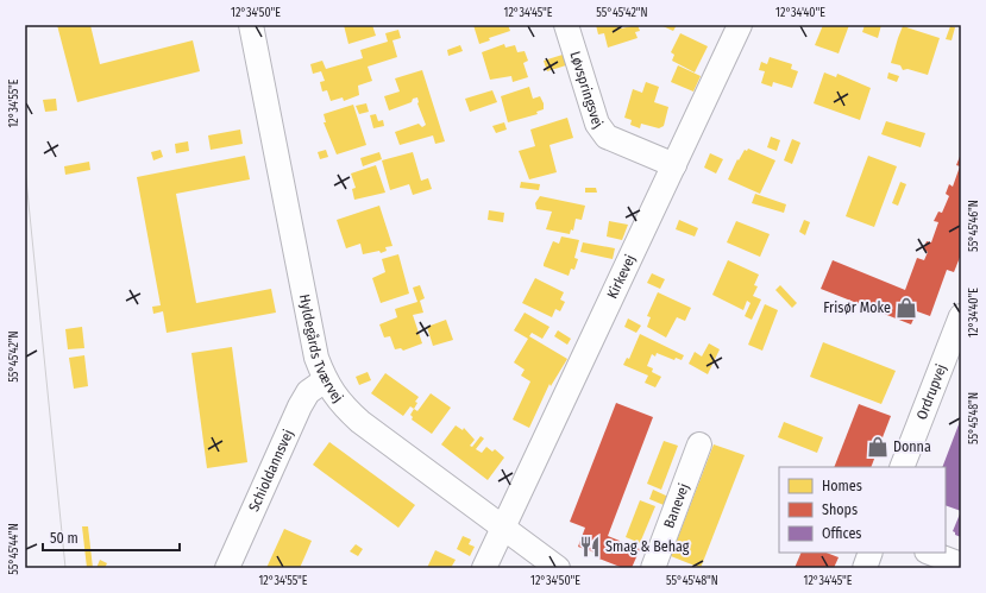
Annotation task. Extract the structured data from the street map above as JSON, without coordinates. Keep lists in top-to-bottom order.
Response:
{
  "streets": {
    "street": [
      "Løvspringsvej",
      "Kirkevej",
      "Hyldegårds Tværvej",
      "Ordrupvej",
      "Schioldannsvej",
      "Banevej"
    ]
  },
  "crossings": [
    ["Løvspringsvej", "Kirkevej"],
    ["Kirkevej", "Hyldegårds Tværvej"],
    ["Hyldegårds Tværvej", "Schioldannsvej"]
  ],
  "places": {
    "shop": ["Frisør Moke", "Donna"],
    "restaurant": ["Smag & Behag"]
  },
  "legend": ["Homes", "Shops", "Offices"],
  "scale_bar": "50 m",
  "coordinates": [
    "12°34'50\"E",
    "12°34'45\"E",
    "55°45'42\"N",
    "12°34'40\"E",
    "12°34'55\"E",
    "55°45'46\"N",
    "55°45'48\"N",
    "55°45'44\"N"
  ]
}
